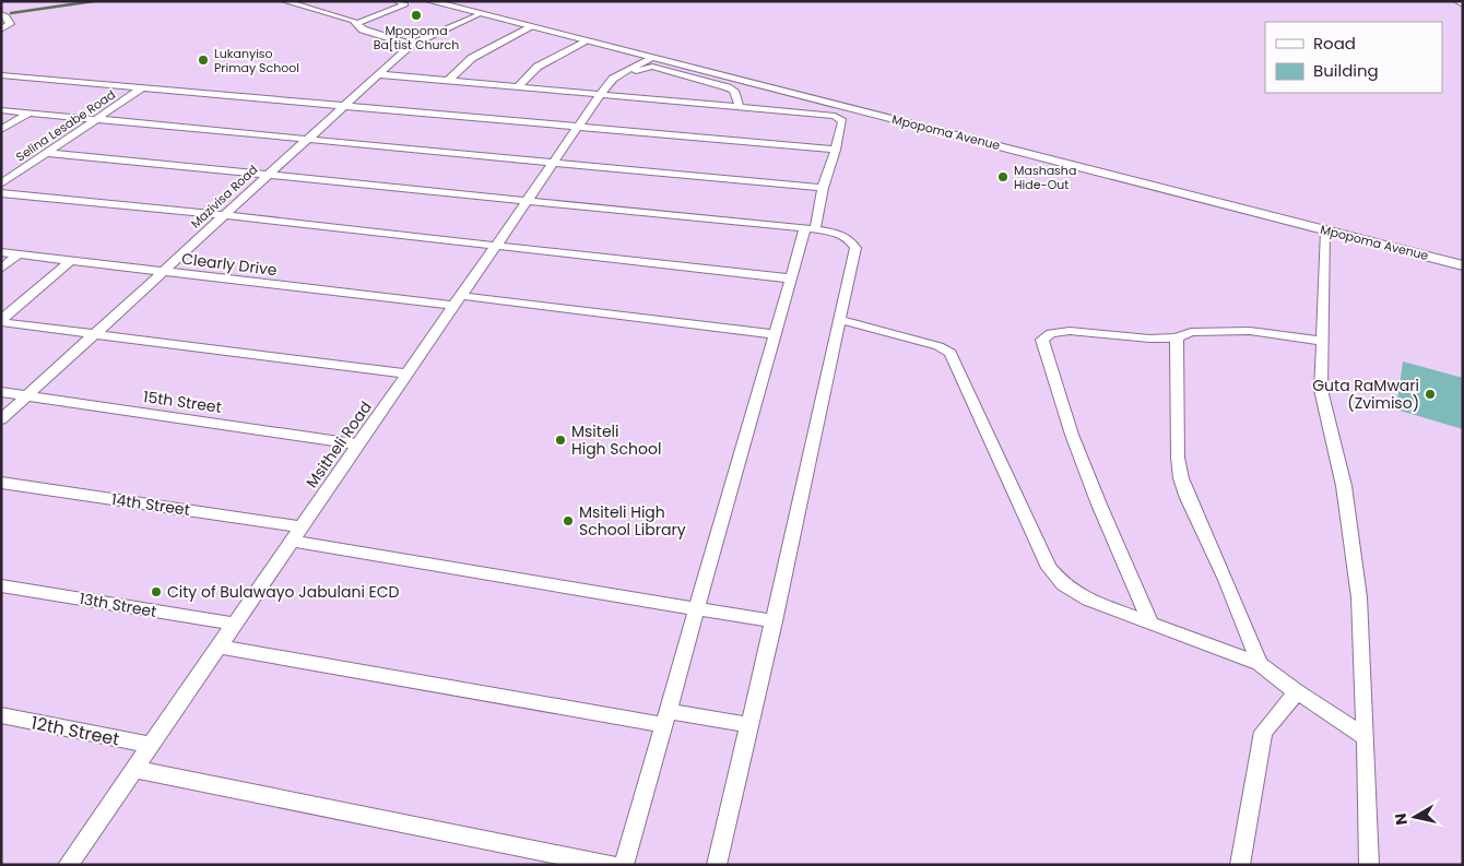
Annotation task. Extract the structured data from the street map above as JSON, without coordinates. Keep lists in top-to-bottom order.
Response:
{
  "streets": {
    "street": [
      "Selina Lesabe Road",
      "Mpopoma Avenue",
      "Mazivisa Road",
      "Clearly Drive",
      "15th Street",
      "Msitheli Road",
      "14th Street",
      "13th Street",
      "12th Street"
    ]
  },
  "crossings": [
    ["Mpopoma Avenue", "Mazivisa Road"],
    ["Mpopoma Avenue", "Msitheli Road"],
    ["Mazivisa Road", "Clearly Drive"],
    ["Mazivisa Road", "15th Street"],
    ["Clearly Drive", "Msitheli Road"],
    ["15th Street", "Msitheli Road"],
    ["Msitheli Road", "14th Street"],
    ["Msitheli Road", "13th Street"],
    ["Msitheli Road", "12th Street"]
  ],
  "places": [
    "Mpopoma Ba[tist Church",
    "Lukanyiso Primay School",
    "Mashasha Hide-Out",
    "Guta RaMwari (Zvimiso)",
    "Msiteli High School",
    "Msiteli High School Library",
    "City of Bulawayo Jabulani ECD"
  ],
  "legend": ["Road", "Building"],
  "north": "left"
}
